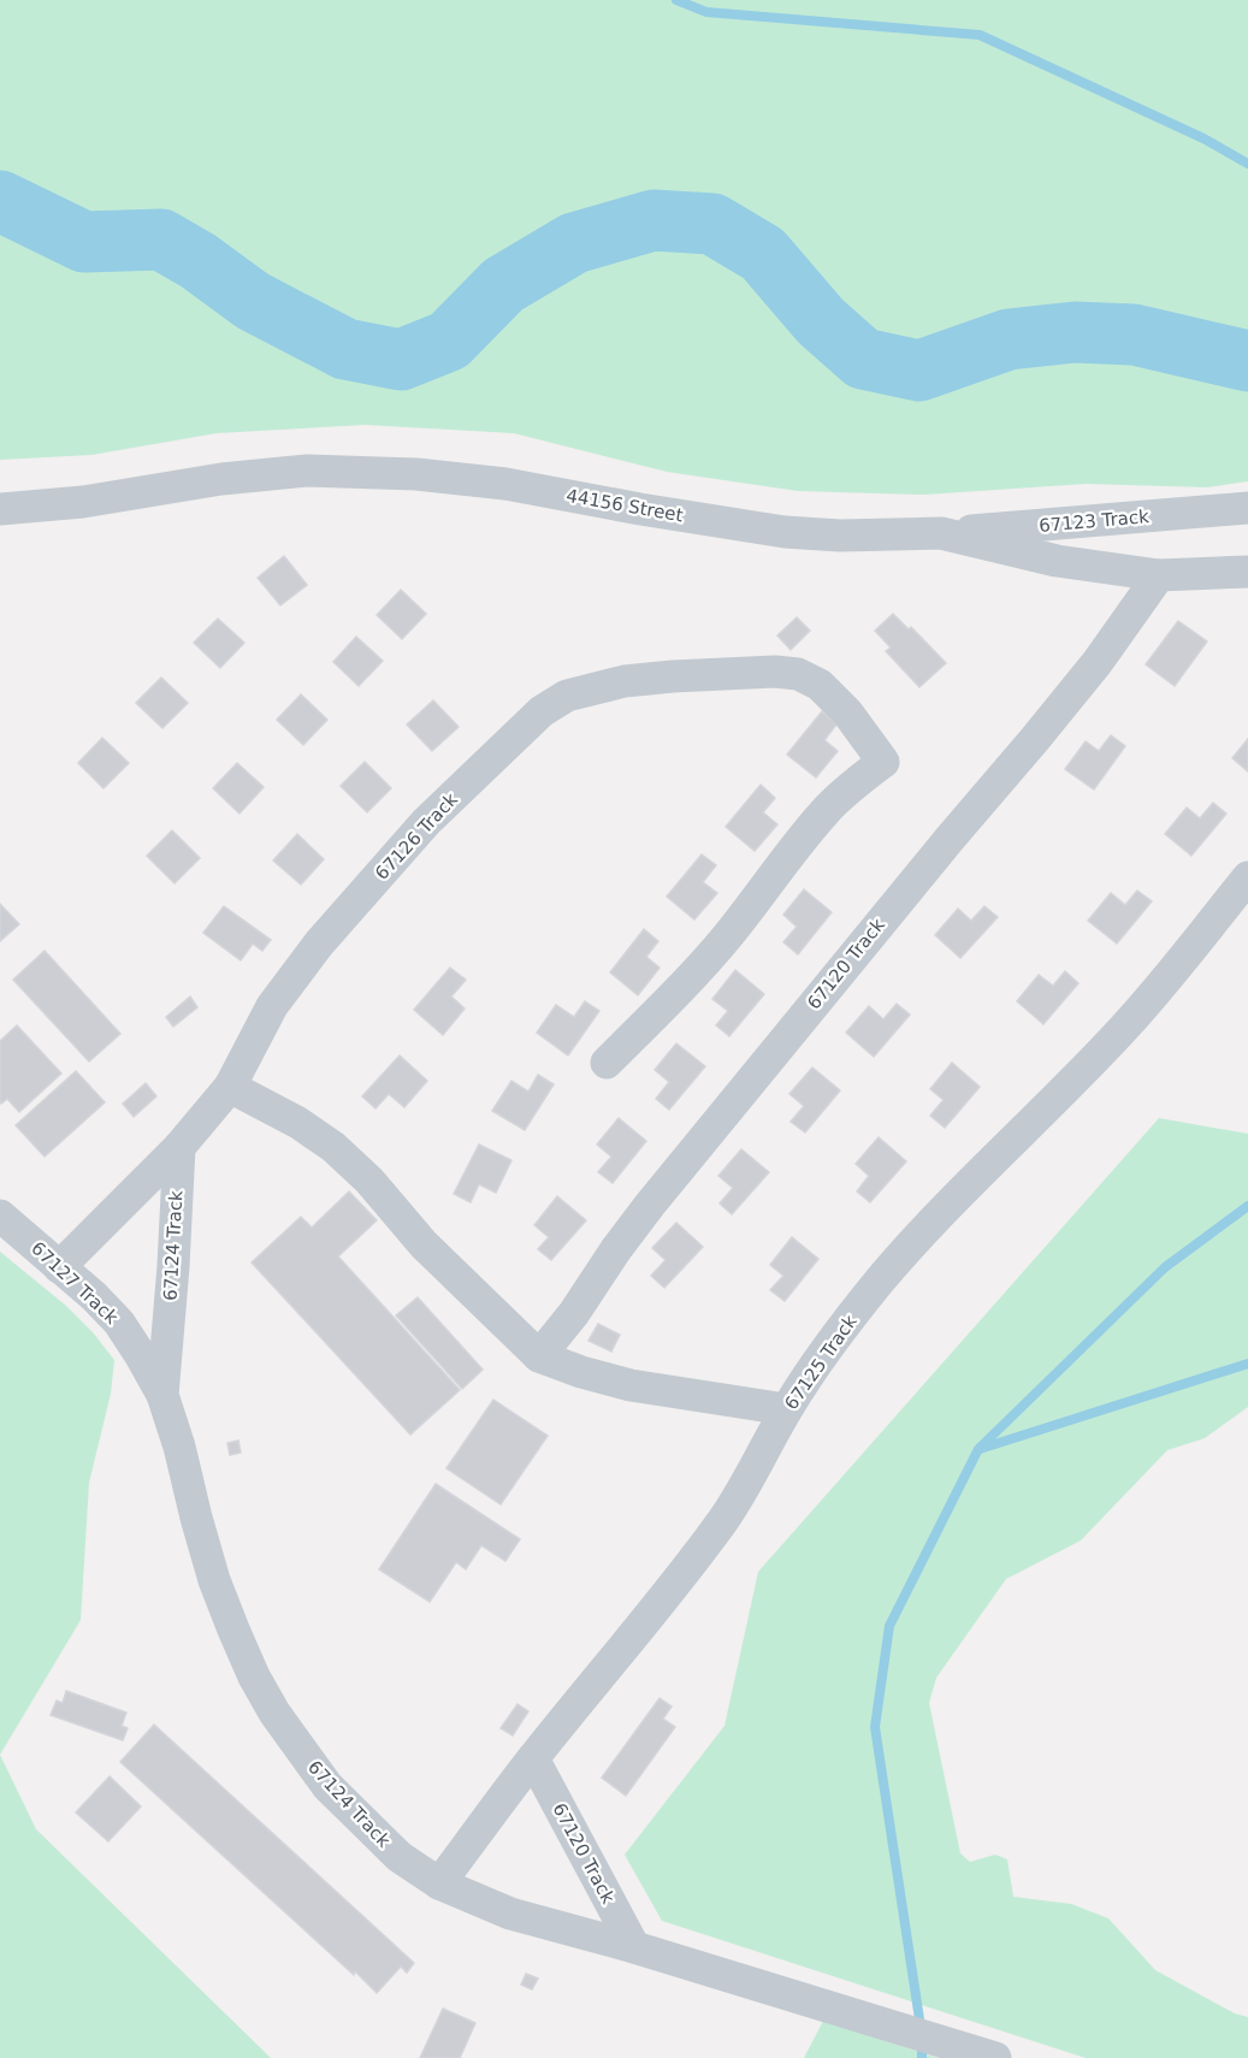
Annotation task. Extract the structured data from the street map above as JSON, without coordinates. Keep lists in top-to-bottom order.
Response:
{
  "streets": {
    "street": [
      "44156 Street",
      "67123 Track",
      "67126 Track",
      "67120 Track",
      "67124 Track",
      "67127 Track",
      "67125 Track"
    ]
  },
  "crossings": [
    ["44156 Street", "67123 Track"],
    ["44156 Street", "67120 Track"],
    ["67126 Track", "67124 Track"],
    ["67126 Track", "67127 Track"],
    ["67120 Track", "67124 Track"],
    ["67120 Track", "67125 Track"],
    ["67124 Track", "67127 Track"],
    ["67124 Track", "67125 Track"]
  ]
}
